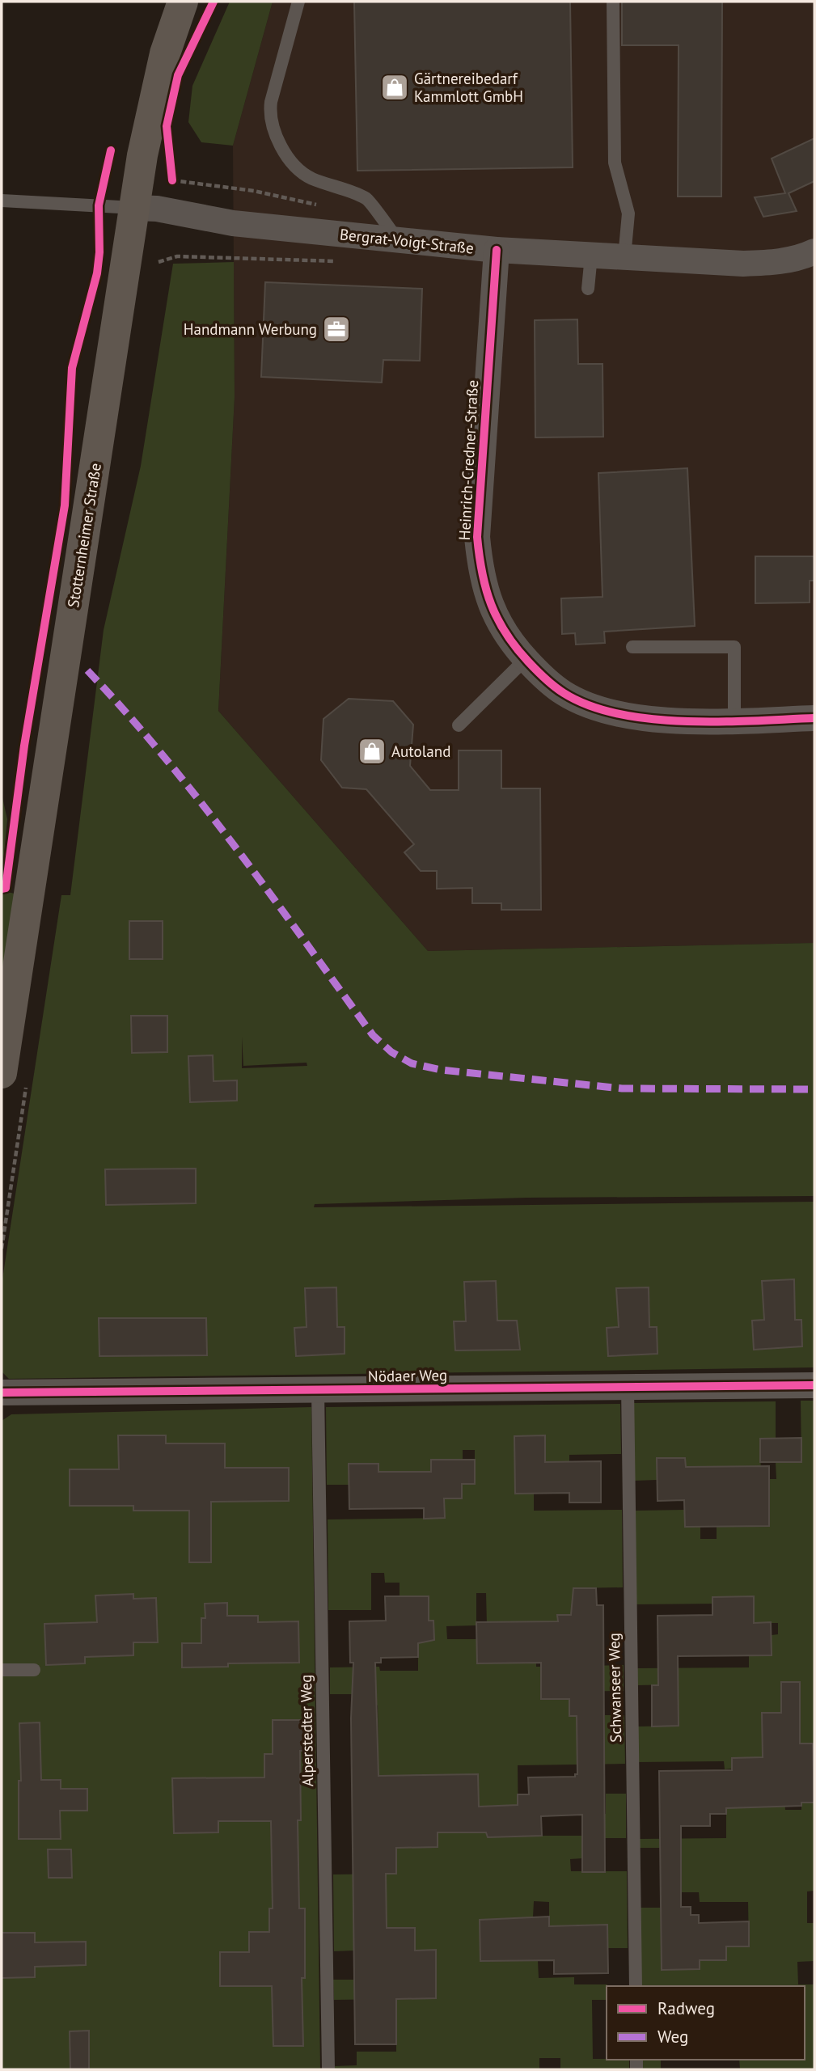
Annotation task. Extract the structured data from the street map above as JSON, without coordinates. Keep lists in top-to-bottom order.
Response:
{
  "streets": {
    "main road": ["Stotternheimer Straße"],
    "street": ["Bergrat-Voigt-Straße", "Heinrich-Credner-Straße", "Nödaer Weg"],
    "lane": ["Schwanseer Weg", "Alperstedter Weg"]
  },
  "crossings": [
    ["Bergrat-Voigt-Straße", "Heinrich-Credner-Straße"],
    ["Bergrat-Voigt-Straße", "Stotternheimer Straße"],
    ["Nödaer Weg", "Schwanseer Weg"],
    ["Nödaer Weg", "Alperstedter Weg"]
  ],
  "places": {
    "shop": ["Gärtnereibedarf Kammlott GmbH", "Autoland"],
    "office": ["Handmann Werbung"]
  },
  "legend": ["Radweg", "Weg"]
}
